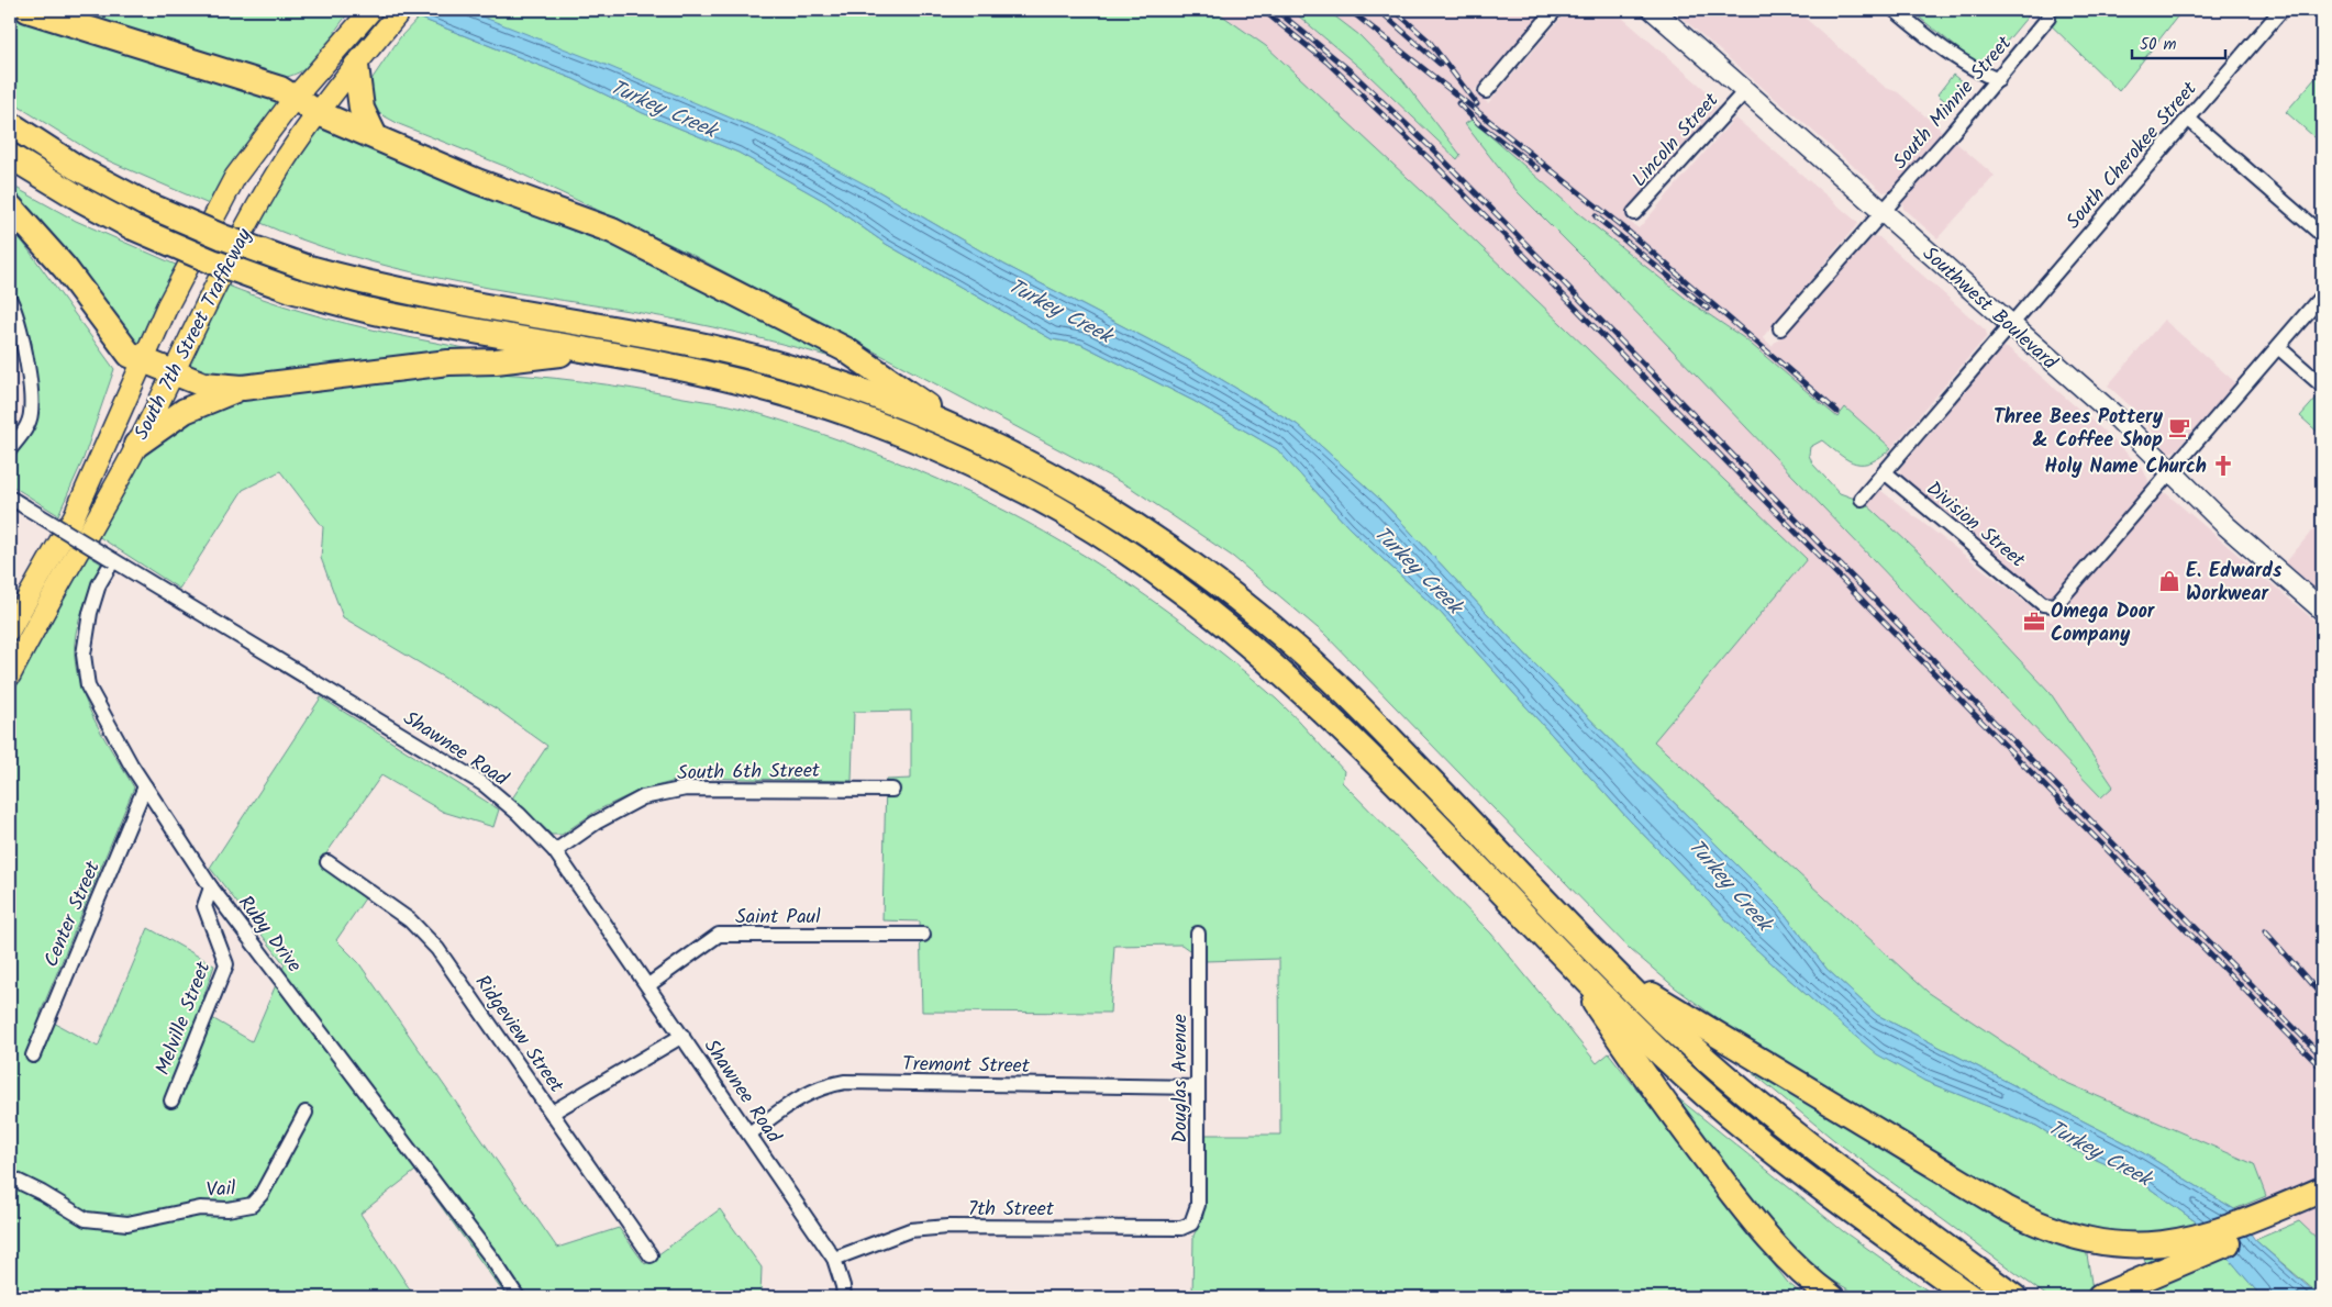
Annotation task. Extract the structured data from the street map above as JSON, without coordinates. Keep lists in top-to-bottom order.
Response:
{
  "streets": {
    "main road": ["Southwest Boulevard", "South 7th Street Trafficway"],
    "street": [
      "South Minnie Street",
      "Lincoln Street",
      "South Cherokee Street",
      "Division Street",
      "Shawnee Road",
      "South 6th Street",
      "Center Street",
      "Saint Paul",
      "Ruby Drive",
      "Melville Street",
      "Ridgeview Street",
      "Tremont Street",
      "Douglas Avenue",
      "Vail",
      "7th Street"
    ]
  },
  "crossings": [
    ["South Minnie Street", "Southwest Boulevard"],
    ["Lincoln Street", "Southwest Boulevard"],
    ["South Cherokee Street", "Southwest Boulevard"],
    ["South Cherokee Street", "Division Street"],
    ["Southwest Boulevard", "Division Street"],
    ["Shawnee Road", "South 6th Street"],
    ["Shawnee Road", "Saint Paul"],
    ["Shawnee Road", "Ruby Drive"],
    ["Shawnee Road", "Tremont Street"],
    ["Shawnee Road", "7th Street"],
    ["Center Street", "Ruby Drive"],
    ["Ruby Drive", "Melville Street"],
    ["Tremont Street", "Douglas Avenue"],
    ["Douglas Avenue", "7th Street"]
  ],
  "water": ["Turkey Creek"],
  "places": {
    "cafe": ["Three Bees Pottery & Coffee Shop"],
    "church": ["Holy Name Church"],
    "shop": ["E. Edwards Workwear"],
    "office": ["Omega Door Company"]
  },
  "scale_bar": "50 m"
}
